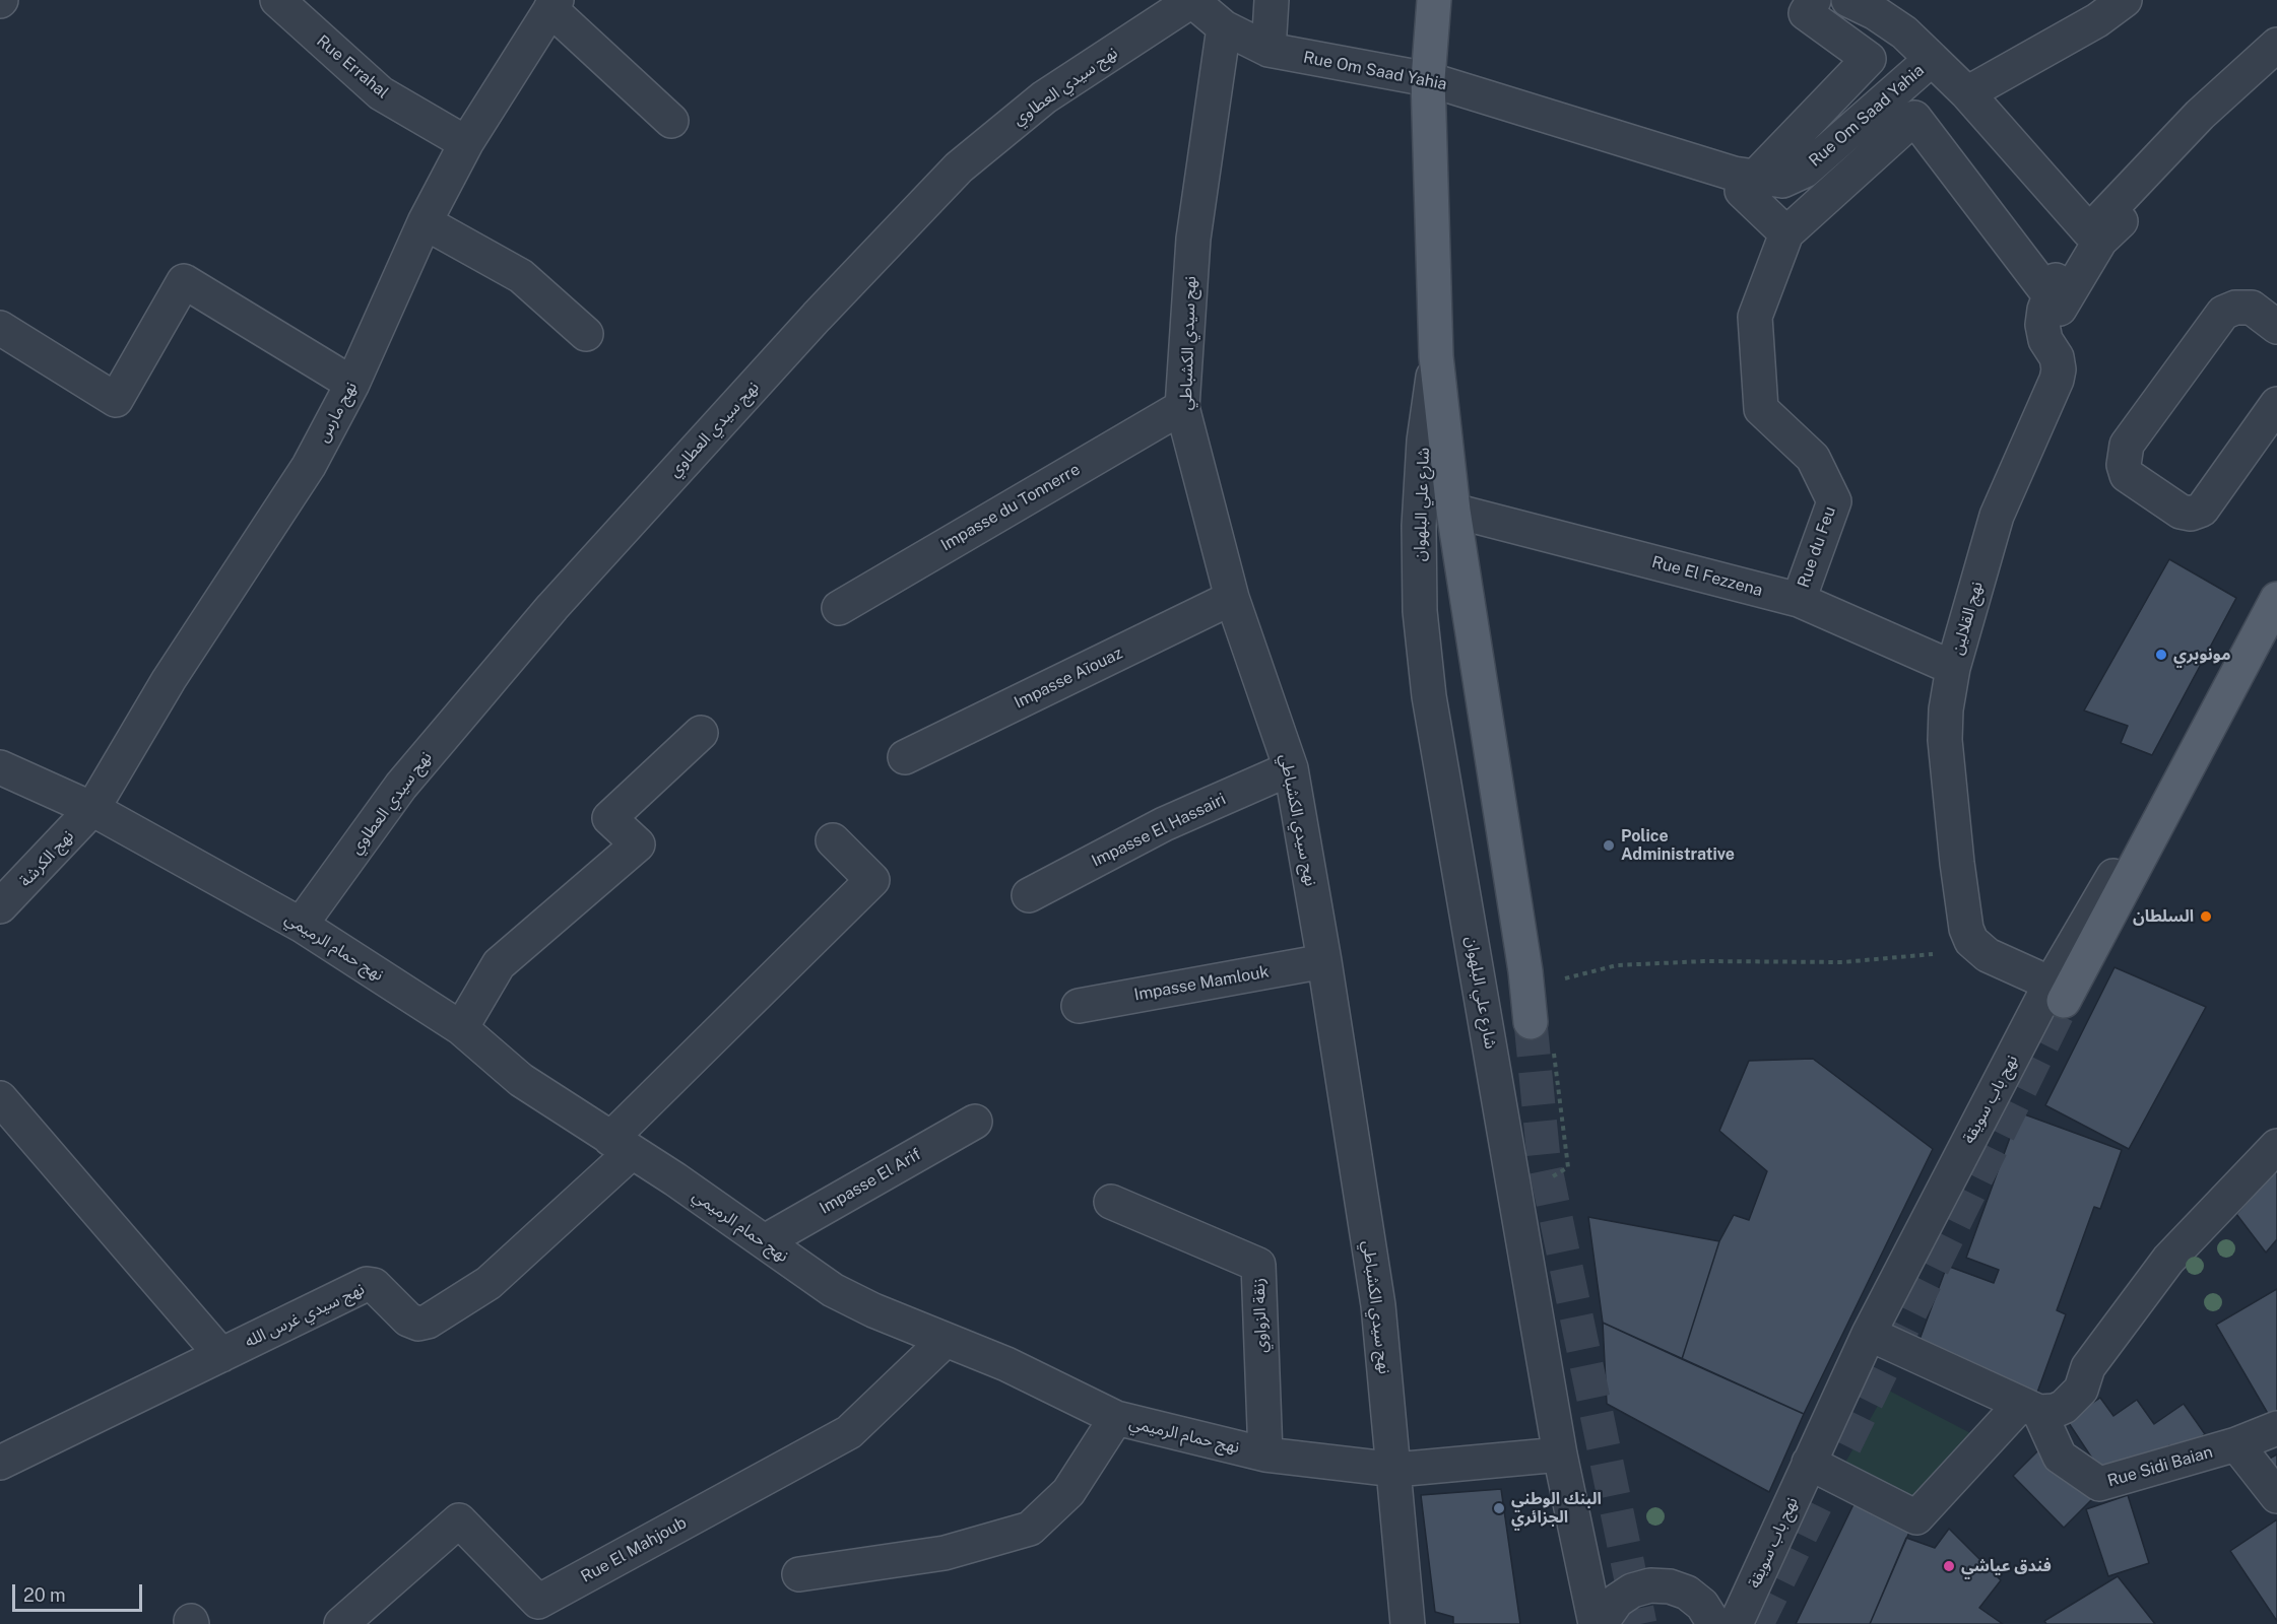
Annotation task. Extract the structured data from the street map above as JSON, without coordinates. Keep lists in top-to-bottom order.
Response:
{
  "streets": {
    "main road": ["شارع علي البلهوان", "نهج باب سويقة"],
    "street": [
      "Rue Errahal",
      "Rue Om Saad Yahia",
      "نهج سيدي العطاوي",
      "نهج سيدي الكشباطي",
      "نهج مارس",
      "Impasse du Tonnerre",
      "Rue du Feu",
      "Rue El Fezzena",
      "نهج القلالين",
      "Impasse Aĩouaz",
      "Impasse El Hassairi",
      "نهج الكرشة",
      "نهج حمام الرميمي",
      "Impasse Mamlouk",
      "Impasse El Arif",
      "نهج سيدي غرس الله",
      "زنقة الزواوي",
      "Rue Sidi Baian",
      "Rue El Mahjoub"
    ]
  },
  "crossings": [
    ["Rue Errahal", "نهج مارس"],
    ["Rue Om Saad Yahia", "نهج سيدي العطاوي"],
    ["Rue Om Saad Yahia", "نهج سيدي الكشباطي"],
    ["Rue Om Saad Yahia", "شارع علي البلهوان"],
    ["Rue Om Saad Yahia", "نهج القلالين"],
    ["نهج سيدي العطاوي", "نهج حمام الرميمي"],
    ["نهج سيدي الكشباطي", "Impasse du Tonnerre"],
    ["نهج سيدي الكشباطي", "Impasse Aĩouaz"],
    ["نهج سيدي الكشباطي", "Impasse El Hassairi"],
    ["نهج سيدي الكشباطي", "نهج حمام الرميمي"],
    ["نهج سيدي الكشباطي", "Impasse Mamlouk"],
    ["نهج مارس", "نهج الكرشة"],
    ["نهج مارس", "نهج حمام الرميمي"],
    ["شارع علي البلهوان", "Rue El Fezzena"],
    ["شارع علي البلهوان", "نهج حمام الرميمي"],
    ["Rue du Feu", "Rue El Fezzena"],
    ["Rue El Fezzena", "نهج القلالين"],
    ["نهج الكرشة", "نهج حمام الرميمي"],
    ["نهج حمام الرميمي", "Impasse El Arif"],
    ["نهج حمام الرميمي", "نهج سيدي غرس الله"],
    ["نهج حمام الرميمي", "زنقة الزواوي"],
    ["نهج حمام الرميمي", "Rue El Mahjoub"]
  ],
  "places": [
    "مونوبري",
    "Police Administrative",
    "السلطان",
    "البنك الوطني الجزائري",
    "فندق عياشي"
  ],
  "scale_bar": "20 m"
}
